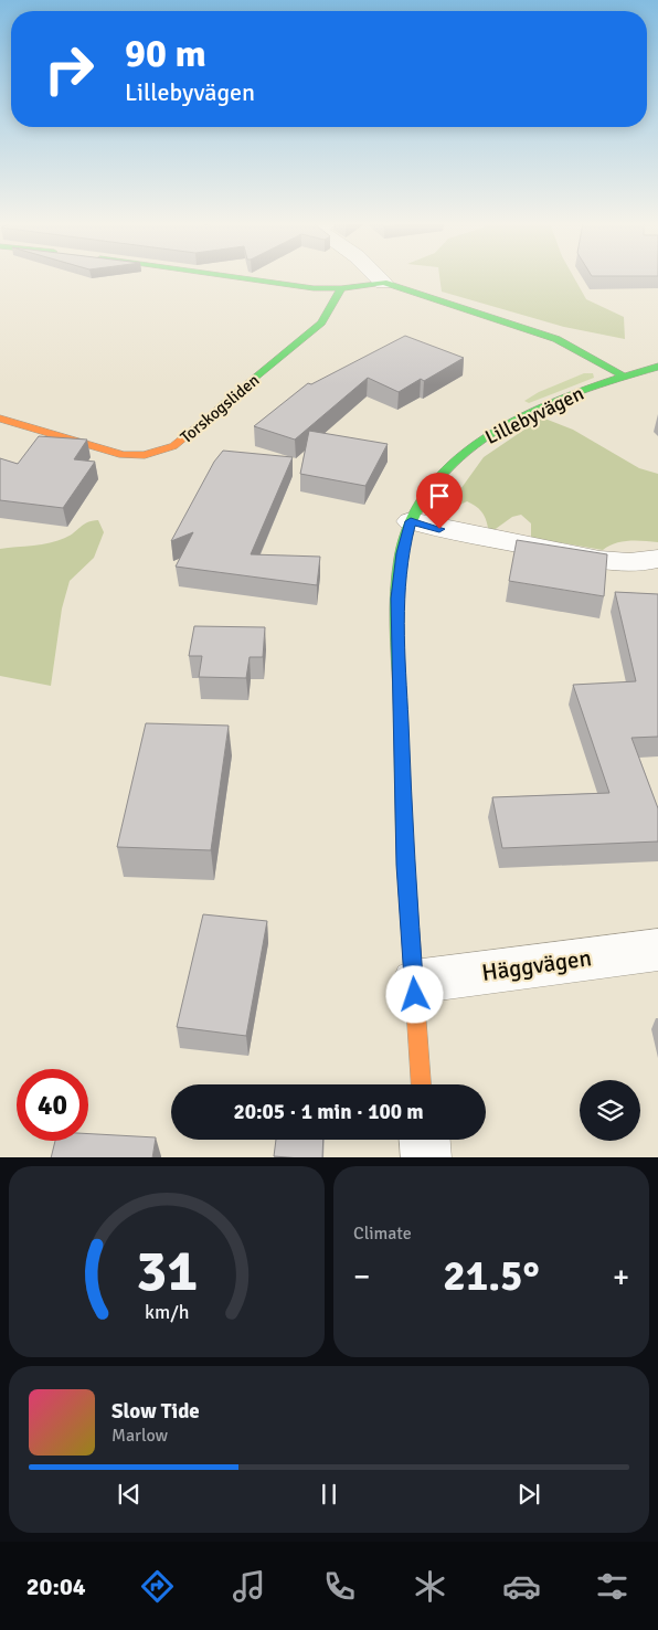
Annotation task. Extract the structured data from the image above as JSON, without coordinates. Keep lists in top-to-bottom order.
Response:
{
  "streets": {
    "street": ["Torskogsliden", "Lillebyvägen", "Häggvägen"]
  },
  "crossings": [
    ["Lillebyvägen", "Häggvägen"]
  ],
  "page": {
    "turn": ["90 m", "Lillebyvägen"],
    "limit": "40",
    "trip": "20:05 · 1 min · 100 m",
    "tile": "Climate",
    "heat": ["−", "21.5°", "+"],
    "song": ["Slow Tide", "Marlow"],
    "tabs": "20:04",
    "gauge": ["31", "km/h"]
  }
}
